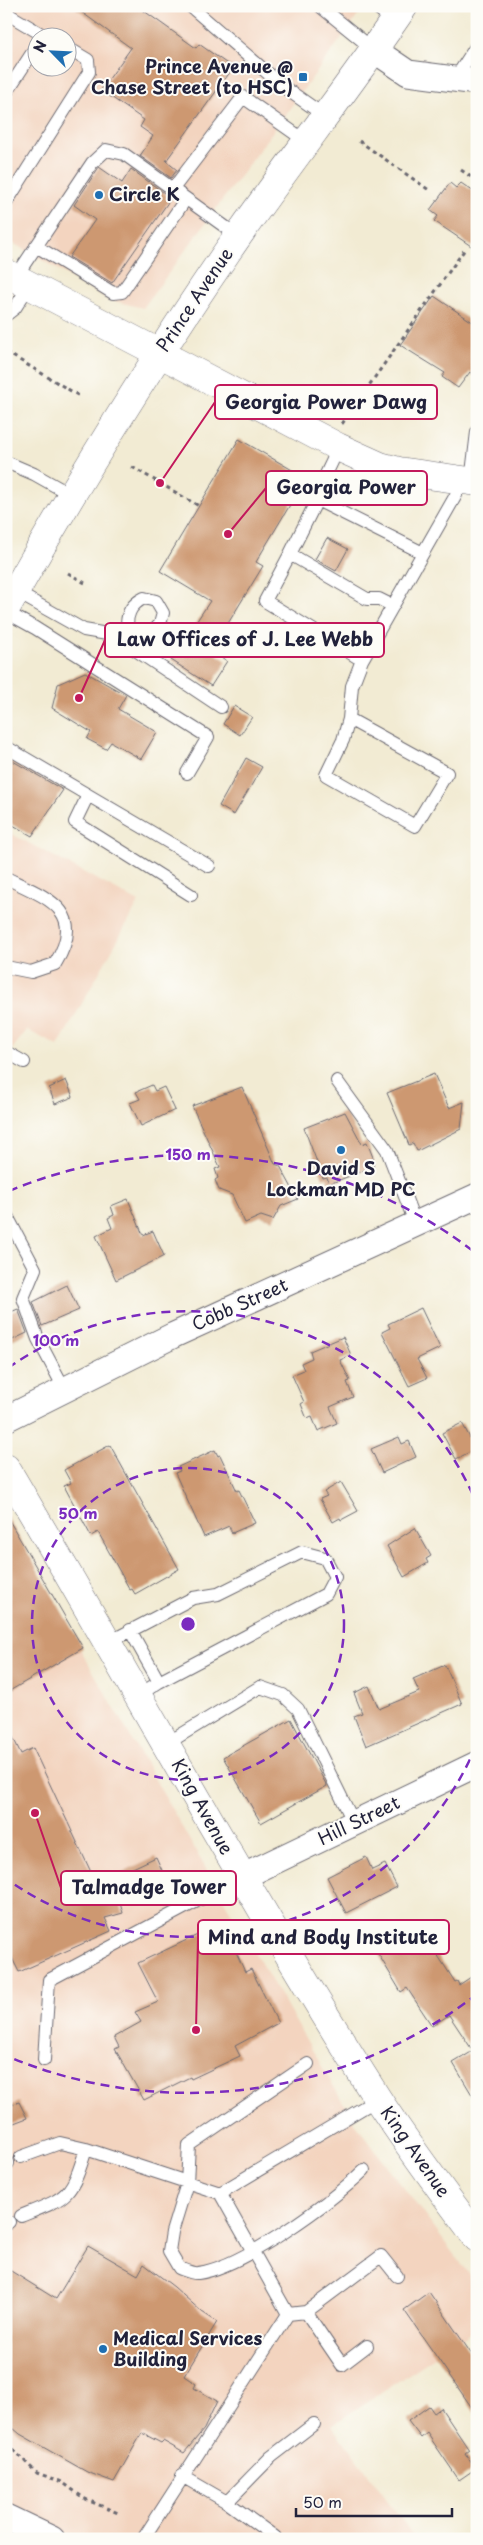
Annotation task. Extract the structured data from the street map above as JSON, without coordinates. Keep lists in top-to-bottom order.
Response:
{
  "streets": {
    "street": [
      "Prince Avenue",
      "Cobb Street",
      "King Avenue",
      "Hill Street"
    ]
  },
  "crossings": [
    ["King Avenue", "Hill Street"]
  ],
  "places": {
    "transit": ["Prince Avenue @ Chase Street (to HSC)"],
    "other": [
      "Circle K",
      "Georgia Power Dawg",
      "Georgia Power",
      "Law Offices of J. Lee Webb",
      "David S Lockman MD PC",
      "Talmadge Tower",
      "Mind and Body Institute",
      "Medical Services Building"
    ]
  },
  "scale_bar": "50 m",
  "north": "top left",
  "rings": ["150 m", "100 m", "50 m"]
}
